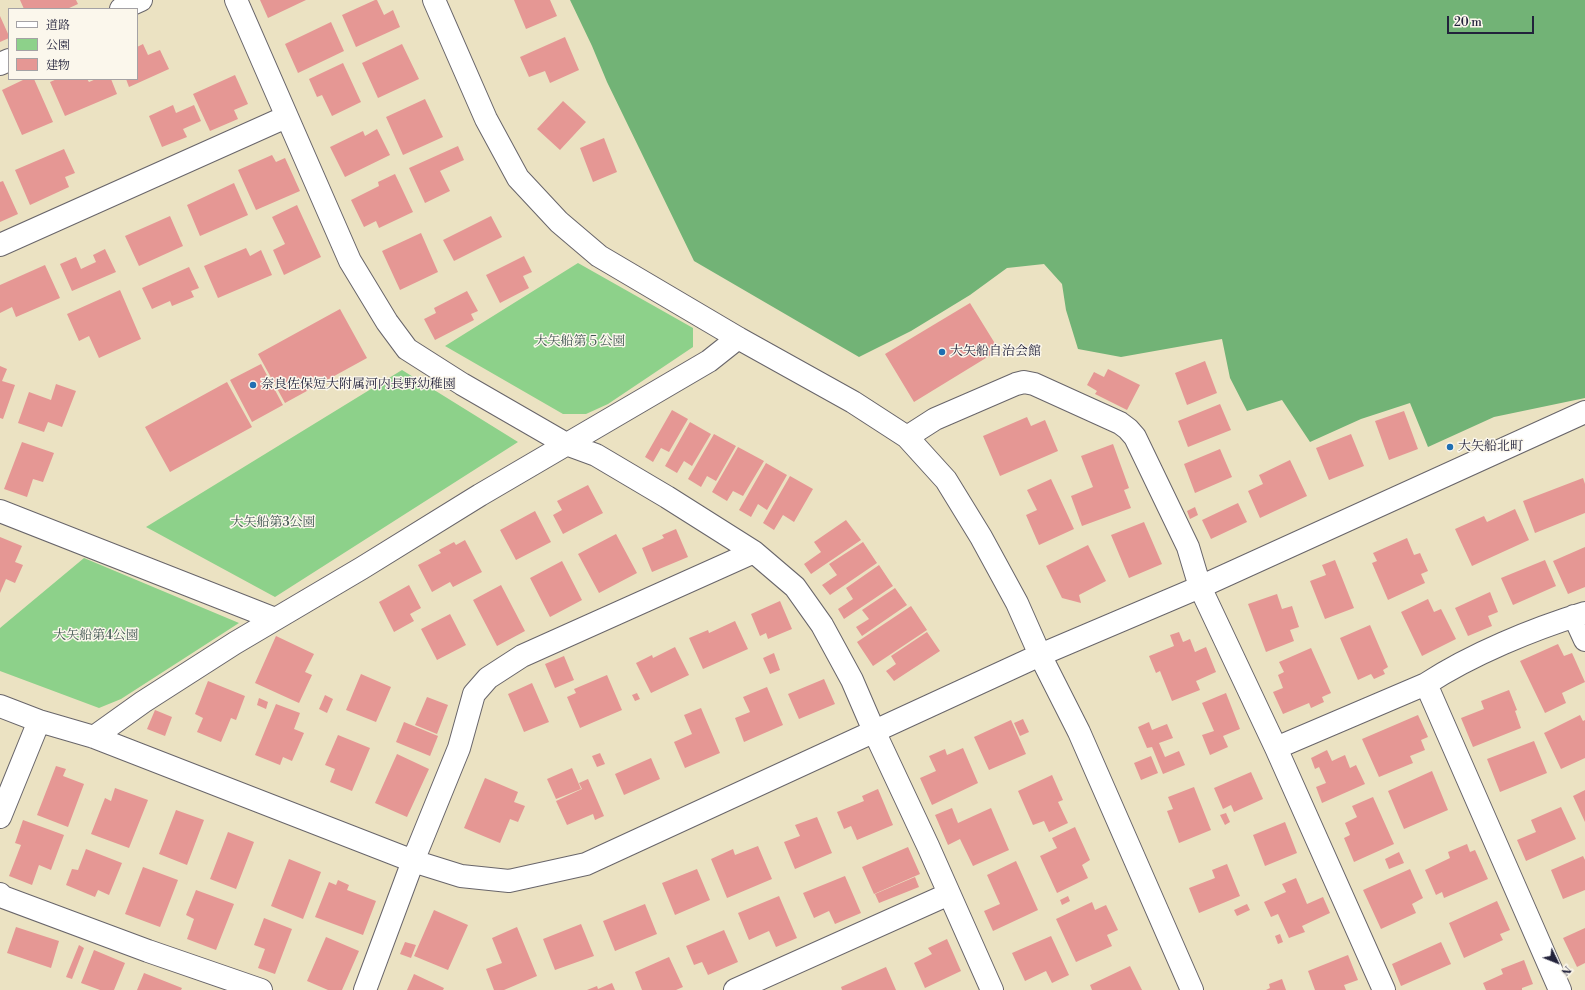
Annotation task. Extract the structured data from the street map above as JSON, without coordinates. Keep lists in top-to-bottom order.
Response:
{
  "parks": ["大矢船第５公園", "大矢船第3公園", "大矢船第4公園"],
  "places": ["大矢船自治会館", "奈良佐保短大附属河内長野幼稚園", "大矢船北町"],
  "legend": ["道路", "公園", "建物"],
  "scale_bar": "20 m",
  "north": "bottom right"
}
